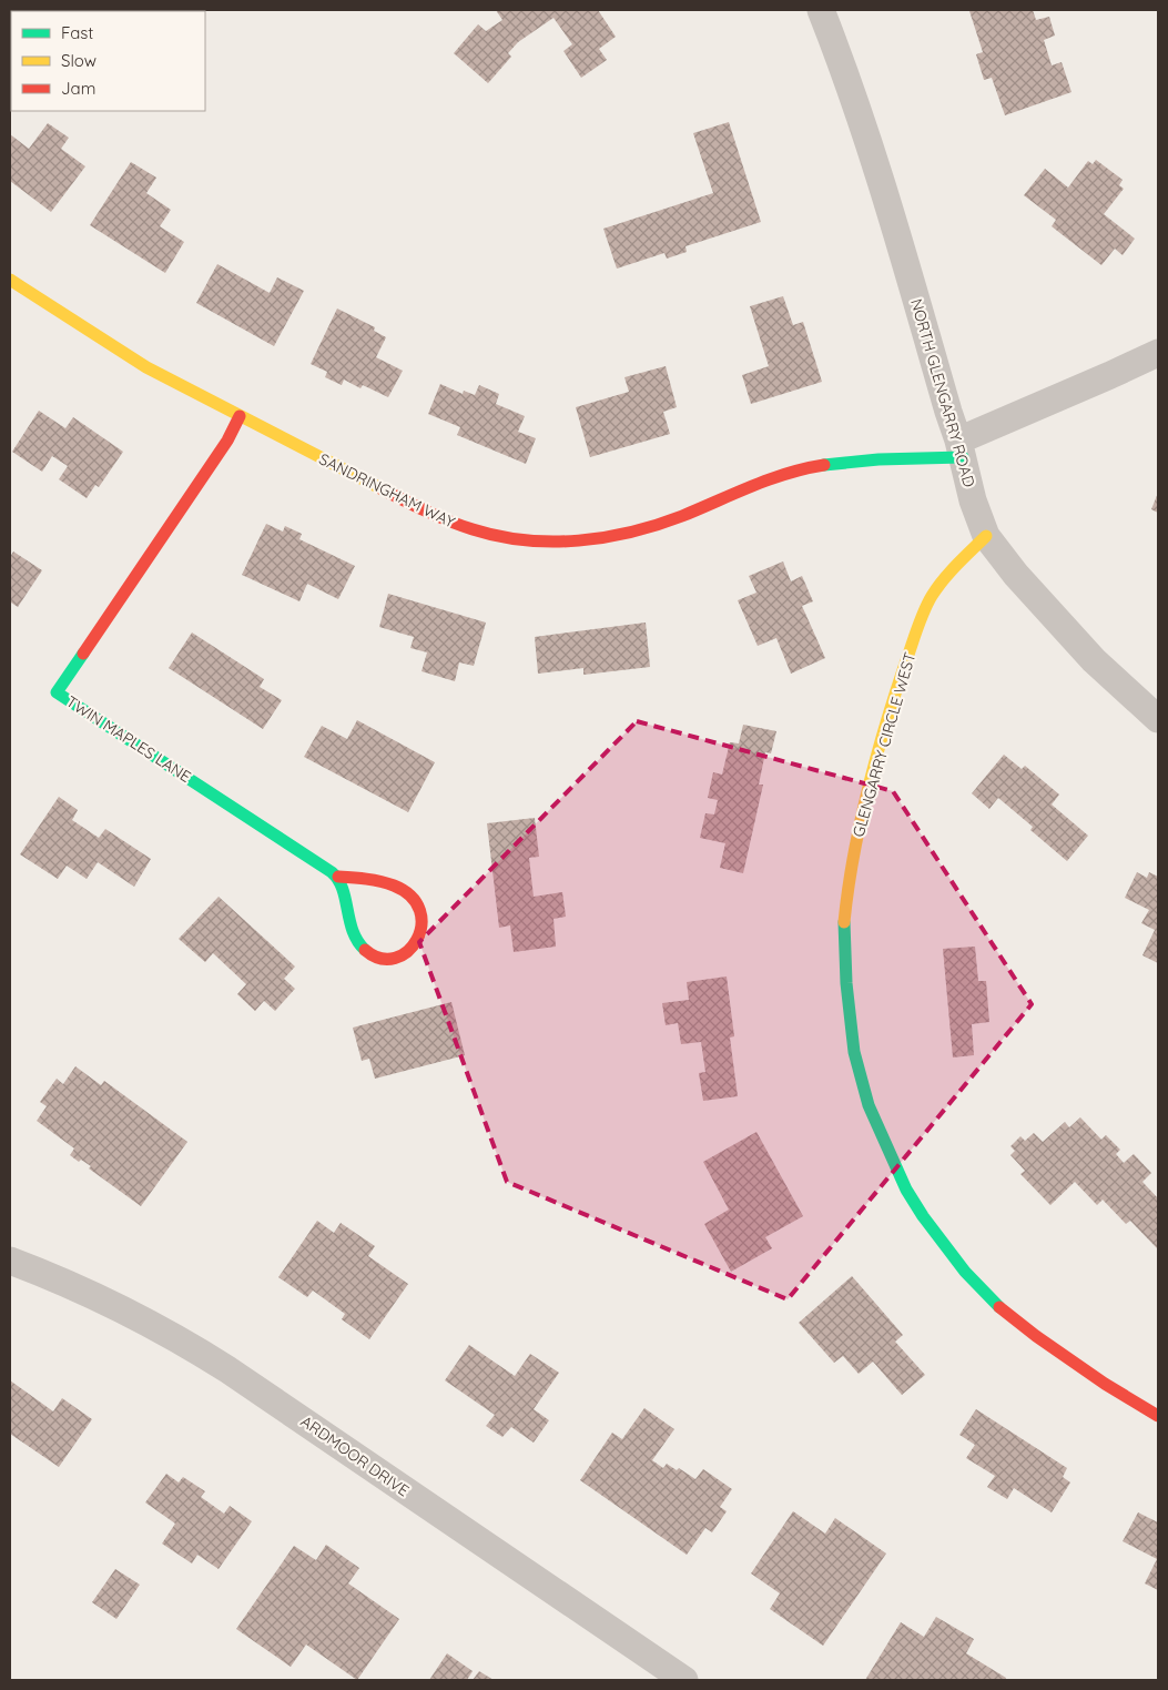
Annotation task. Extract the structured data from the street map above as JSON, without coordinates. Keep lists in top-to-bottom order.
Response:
{
  "streets": {
    "street": [
      "NORTH GLENGARRY ROAD",
      "SANDRINGHAM WAY",
      "TWIN MAPLES LANE",
      "GLENGARRY CIRCLE WEST",
      "ARDMOOR DRIVE"
    ]
  },
  "crossings": [
    ["NORTH GLENGARRY ROAD", "SANDRINGHAM WAY"],
    ["NORTH GLENGARRY ROAD", "GLENGARRY CIRCLE WEST"],
    ["SANDRINGHAM WAY", "TWIN MAPLES LANE"]
  ],
  "legend": ["Fast", "Slow", "Jam"]
}
